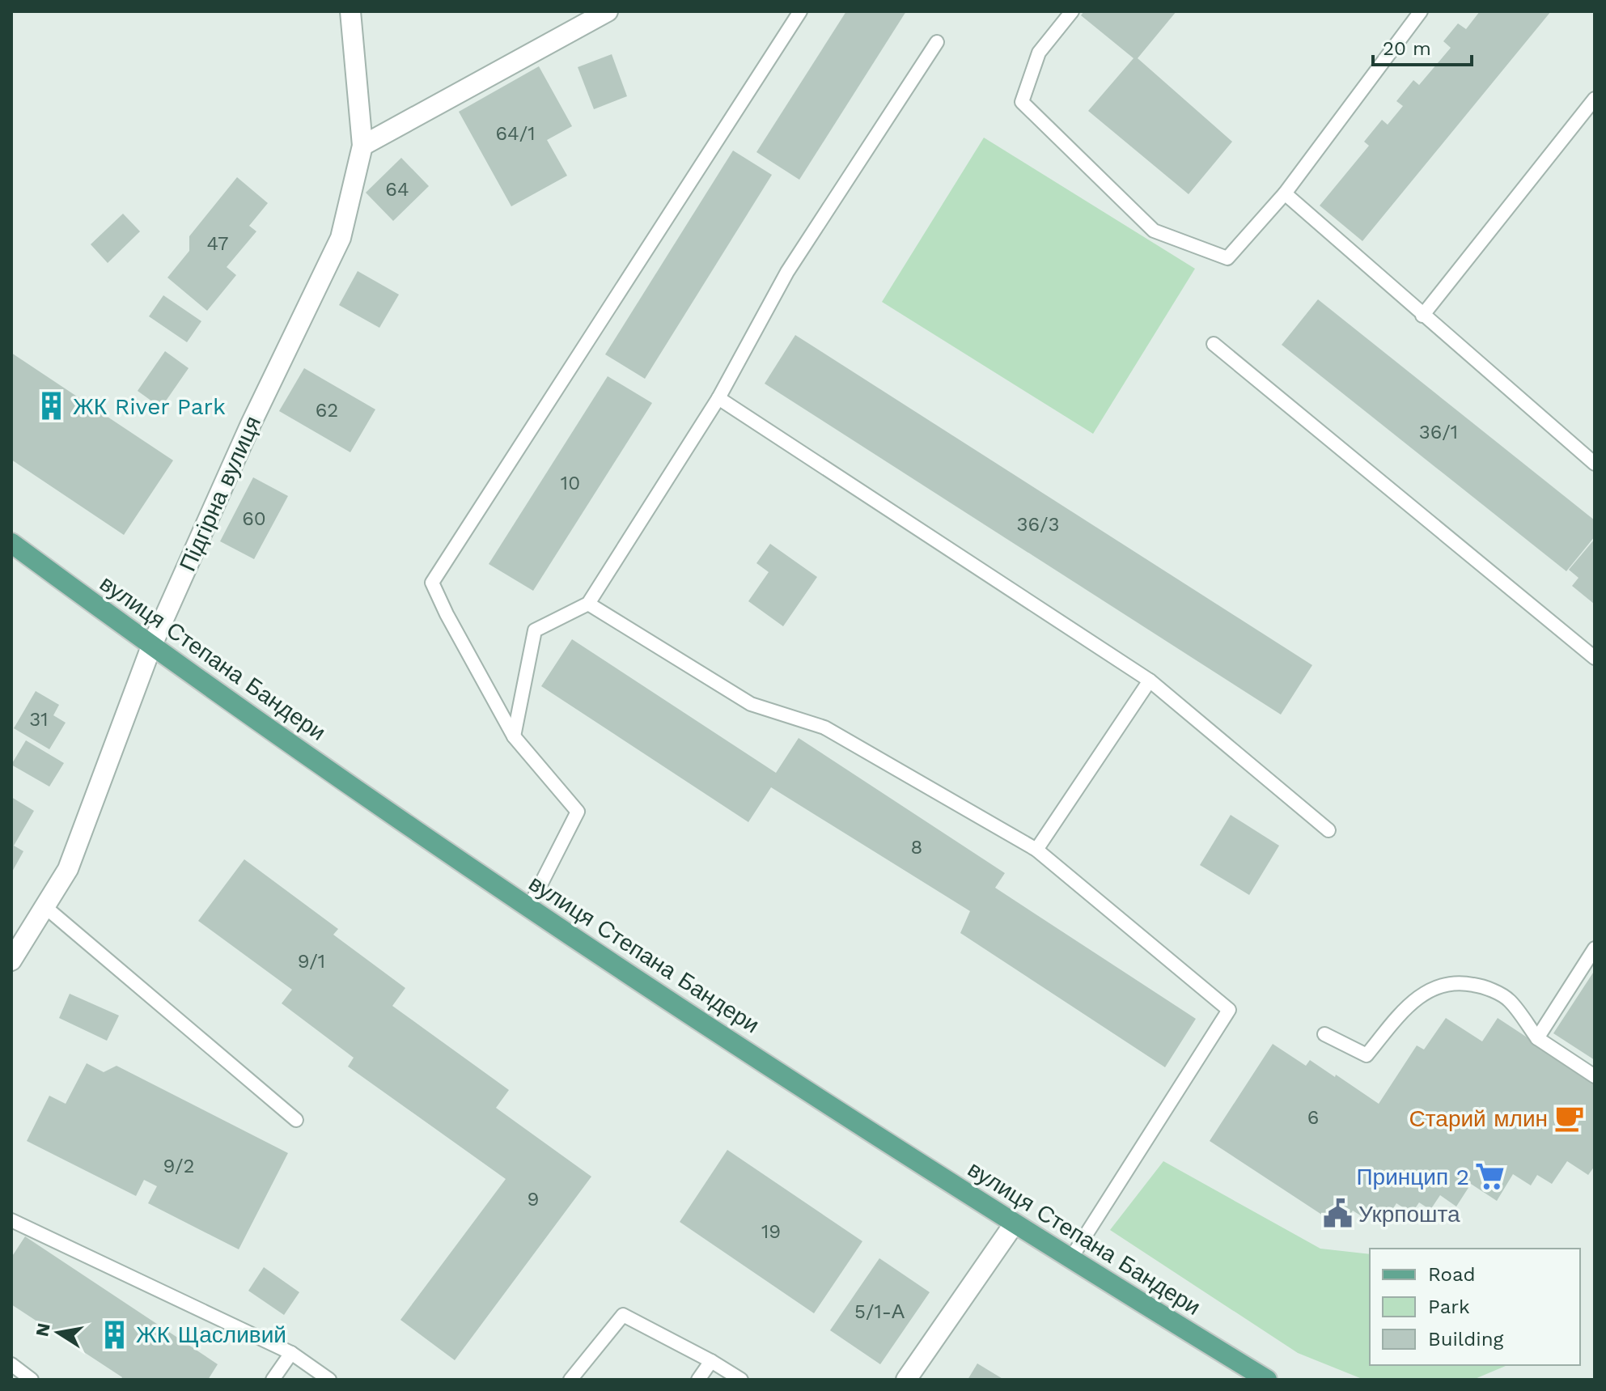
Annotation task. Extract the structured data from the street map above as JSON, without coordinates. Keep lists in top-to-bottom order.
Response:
{
  "streets": {
    "main road": ["вулиця Степана Бандери"],
    "street": ["Підгірна вулиця"]
  },
  "crossings": [
    ["Підгірна вулиця", "вулиця Степана Бандери"]
  ],
  "places": {
    "building": ["ЖК River Park", "ЖК Щасливий"],
    "cafe": ["Старий млин"],
    "supermarket": ["Принцип 2"],
    "public building": ["Укрпошта"]
  },
  "house_numbers": [
    "64/1",
    "64",
    "47",
    "62",
    "36/1",
    "10",
    "60",
    "36/3",
    "31",
    "8",
    "9/1",
    "6",
    "9/2",
    "9",
    "19",
    "5/1-А"
  ],
  "legend": ["Road", "Park", "Building"],
  "scale_bar": "20 m",
  "north": "left"
}
